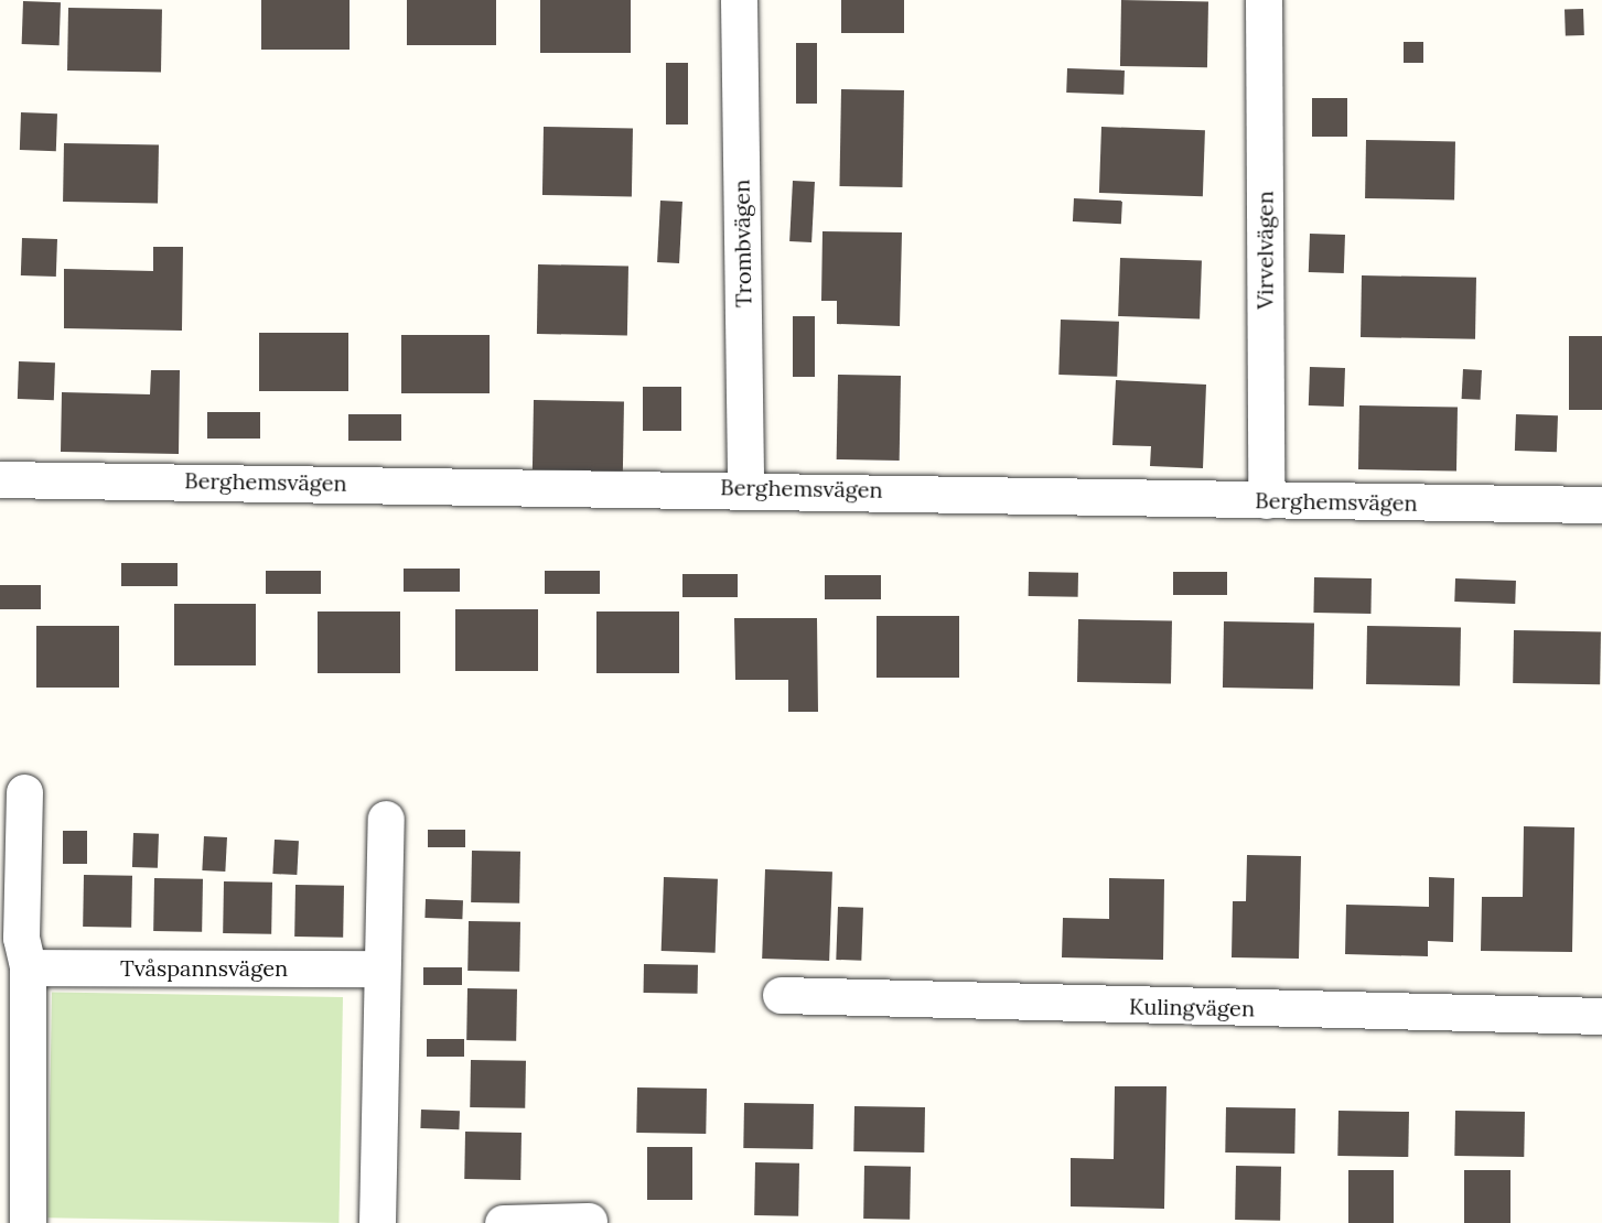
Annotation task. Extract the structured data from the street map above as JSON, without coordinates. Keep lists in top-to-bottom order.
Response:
{
  "streets": {
    "street": [
      "Trombvägen",
      "Virvelvägen",
      "Berghemsvägen",
      "Tvåspannsvägen",
      "Kulingvägen"
    ]
  },
  "crossings": [
    ["Trombvägen", "Berghemsvägen"],
    ["Virvelvägen", "Berghemsvägen"]
  ]
}
